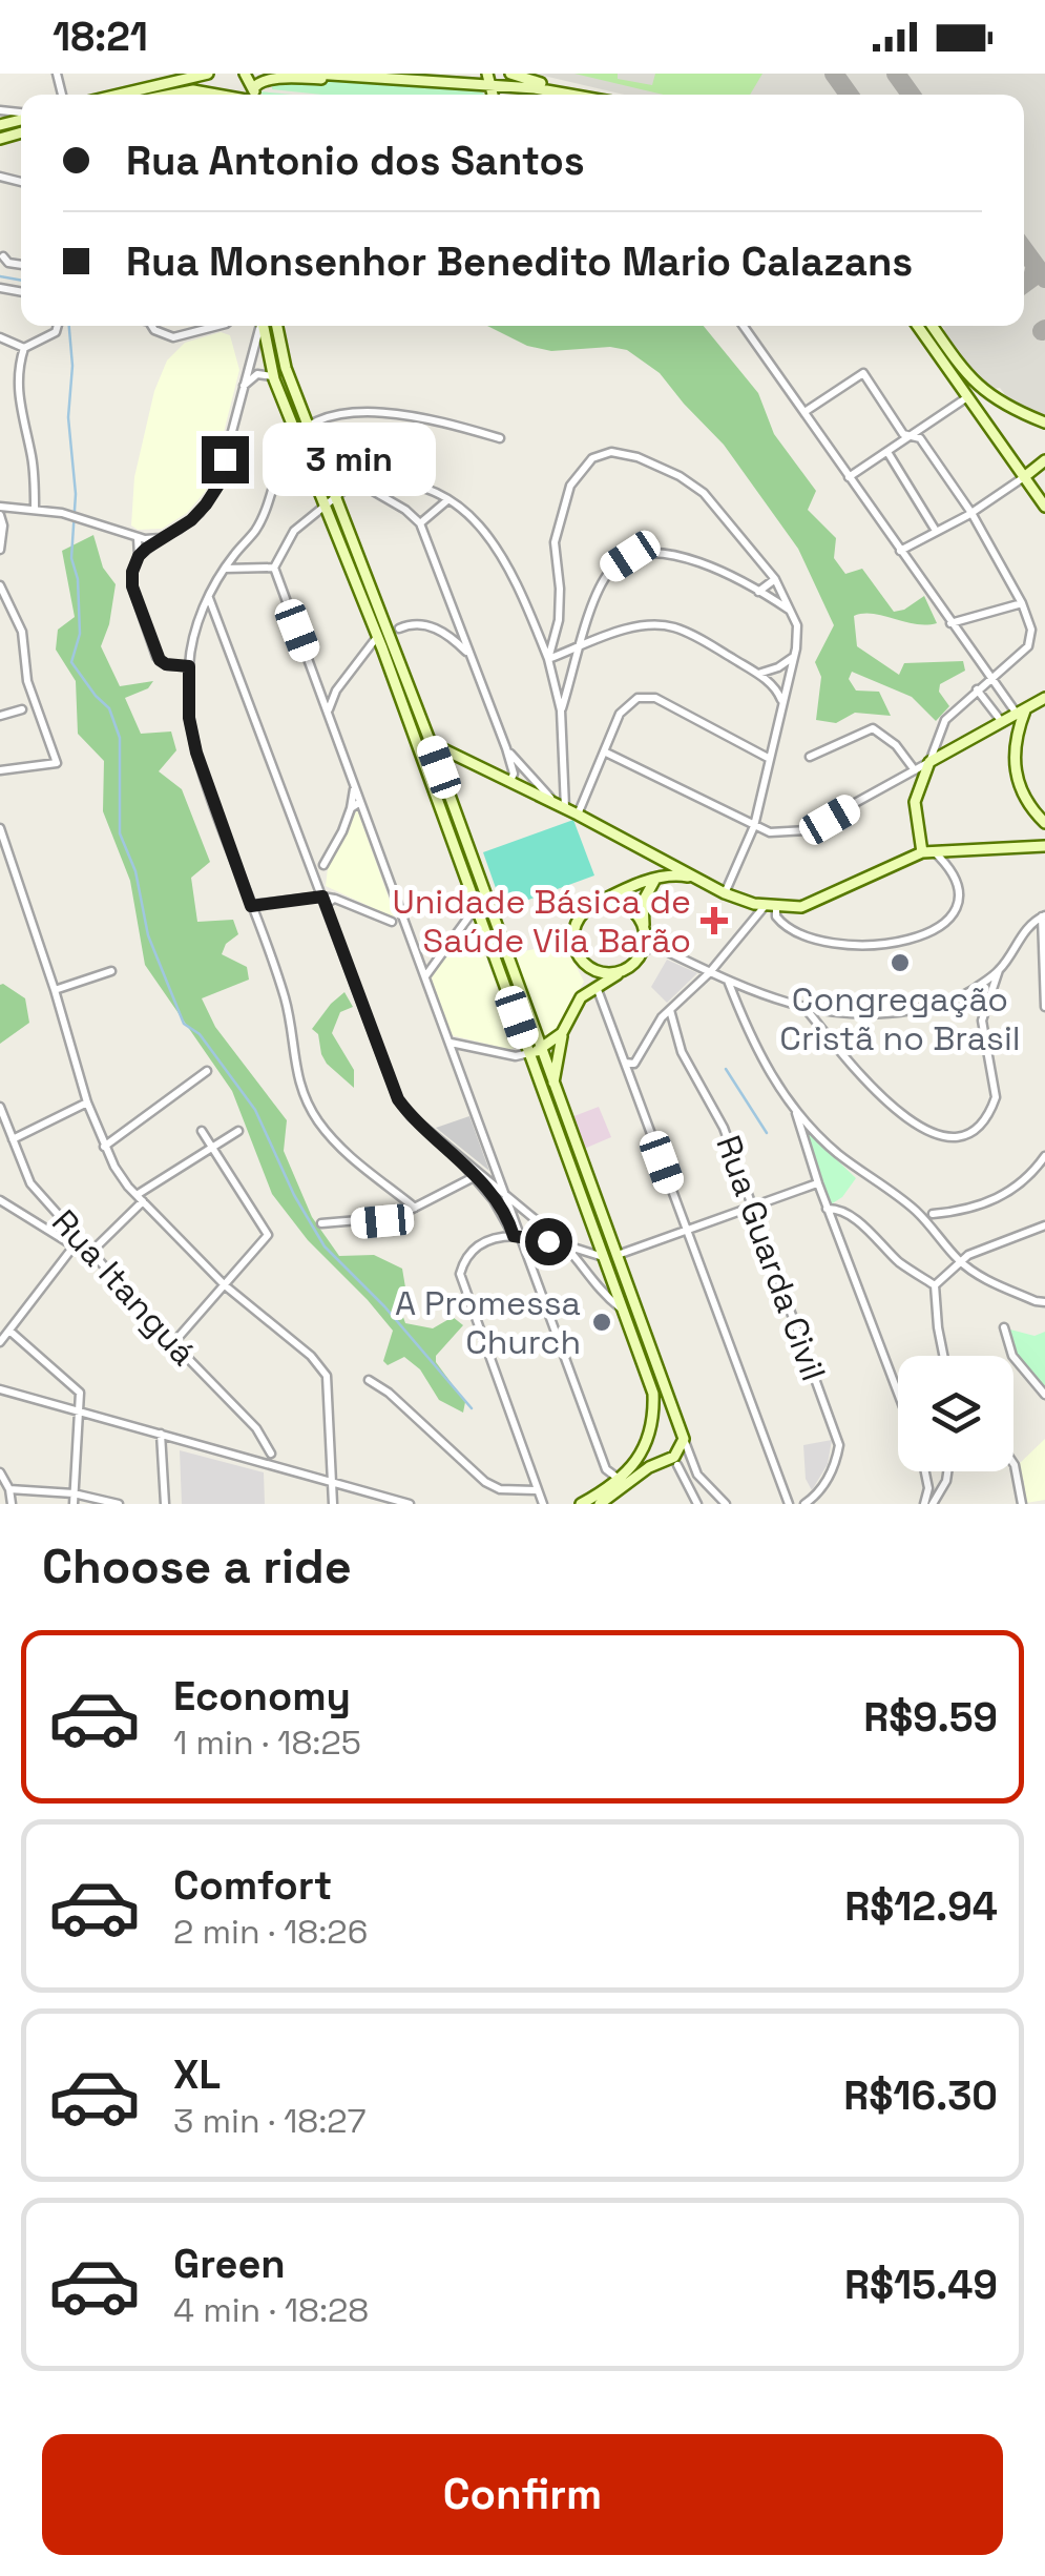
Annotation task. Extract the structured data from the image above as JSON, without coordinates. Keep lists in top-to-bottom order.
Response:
{
  "streets": {
    "street": ["Rua Guarda Civil", "Rua Itanguá"]
  },
  "places": {
    "health": ["Unidade Básica de Saúde Vila Barão"],
    "other": ["Congregação Cristã no Brasil", "A Promessa Church"]
  },
  "page": {
    "status": "18:21",
    "banner": ["Rua Antonio dos Santos", "Rua Monsenhor Benedito Mario Calazans"],
    "bubble": "3 min",
    "heading": "Choose a ride",
    "list": [
      {
        "name": "Economy",
        "note": "1 min · 18:25",
        "value": "R$9.59"
      },
      {
        "name": "Comfort",
        "note": "2 min · 18:26",
        "value": "R$12.94"
      },
      {
        "name": "XL",
        "note": "3 min · 18:27",
        "value": "R$16.30"
      },
      {
        "name": "Green",
        "note": "4 min · 18:28",
        "value": "R$15.49"
      }
    ],
    "buttons": "Confirm"
  }
}
